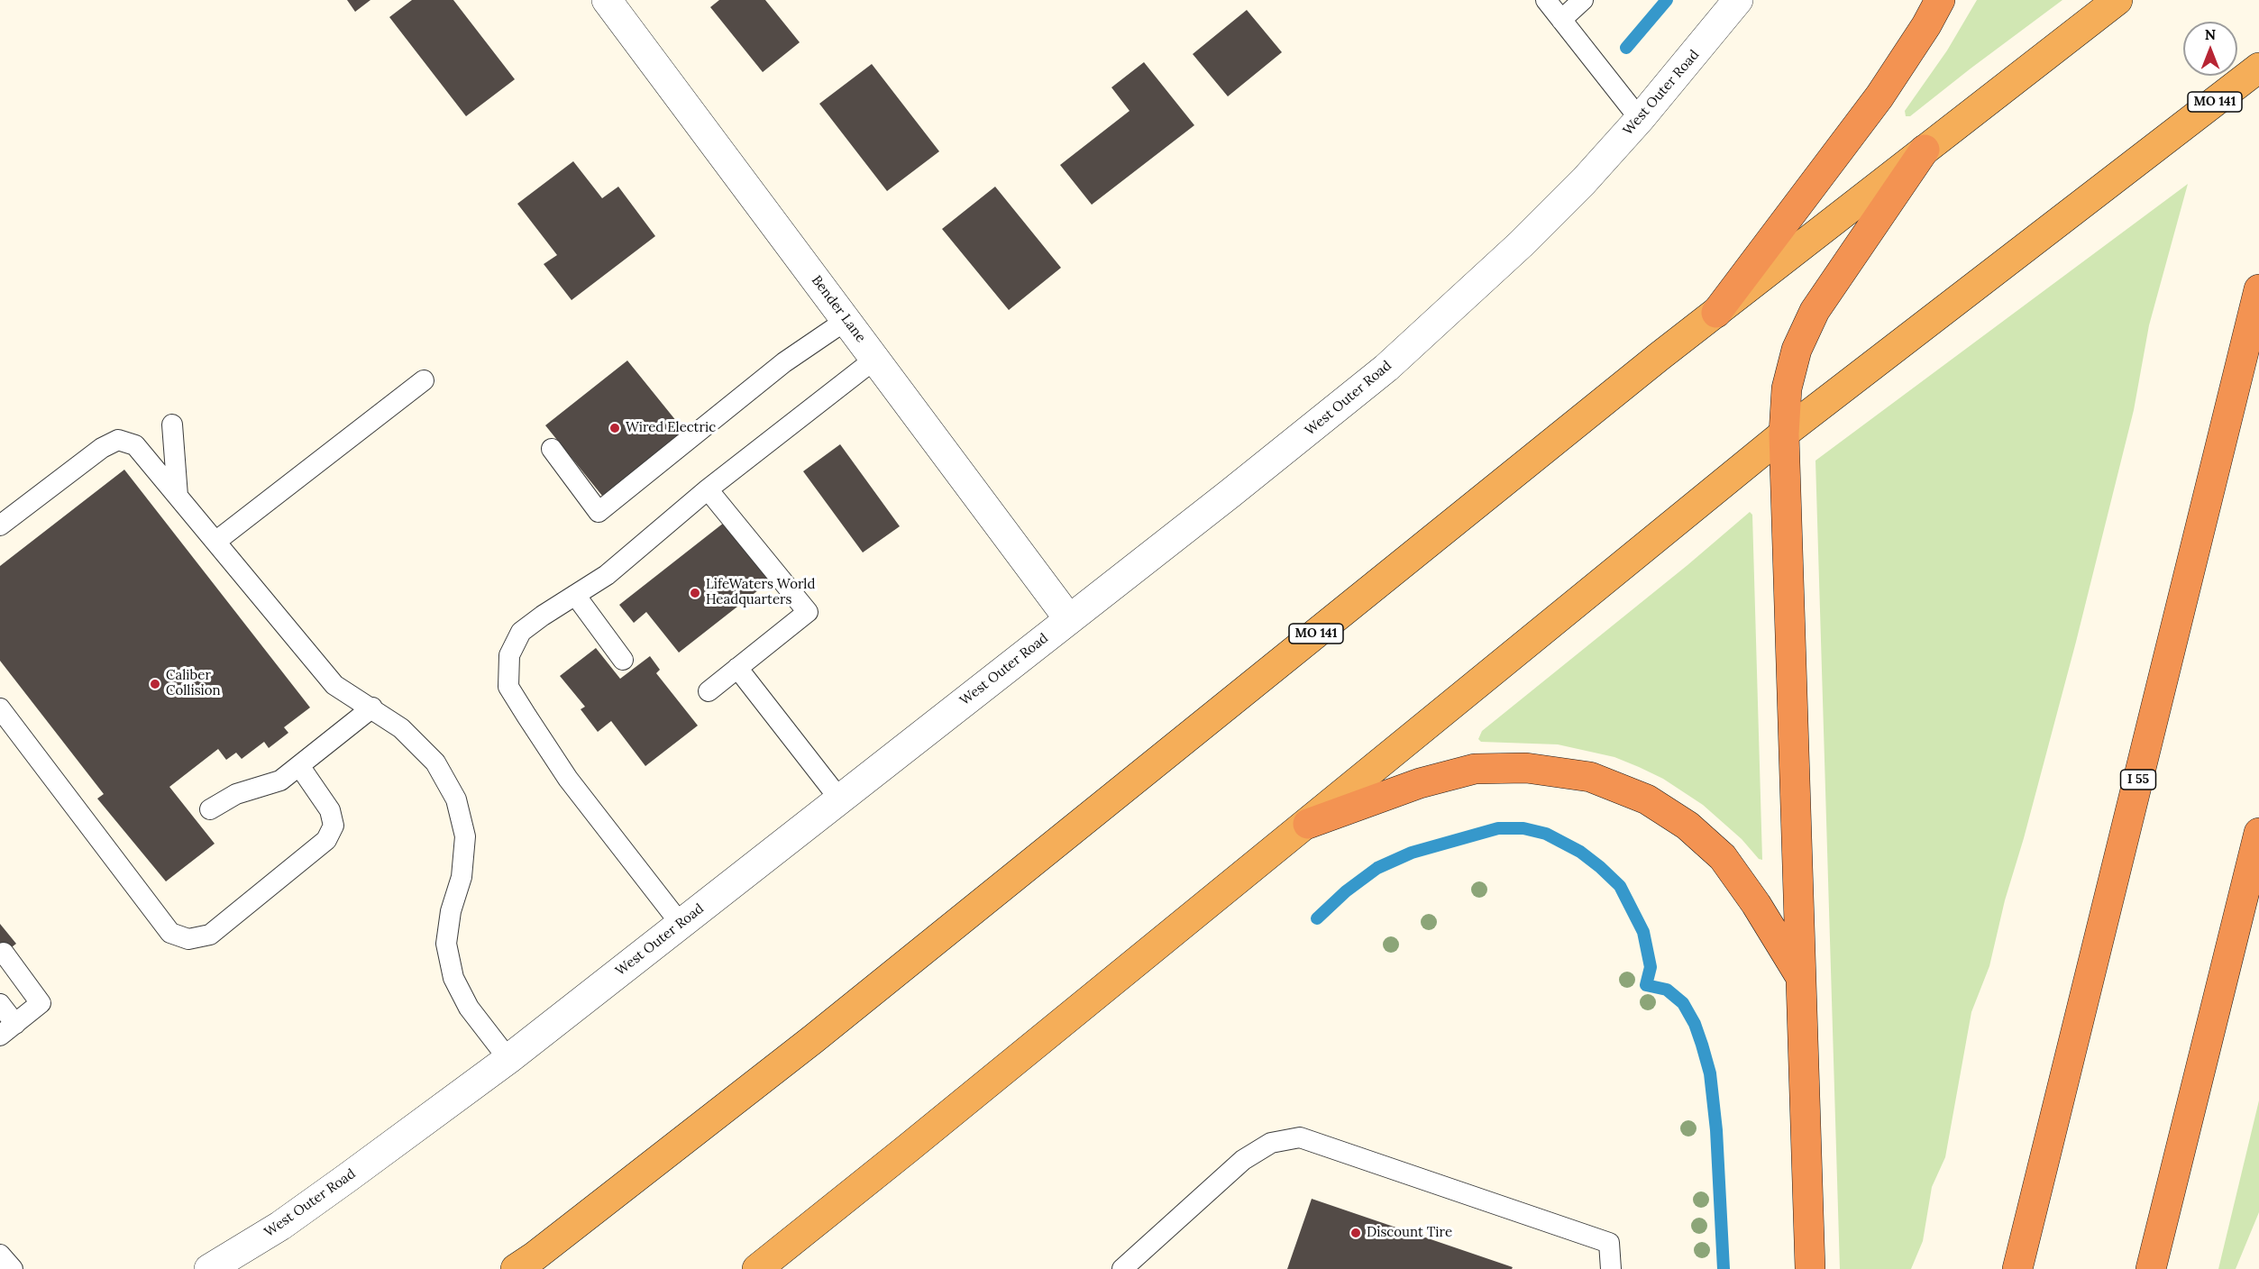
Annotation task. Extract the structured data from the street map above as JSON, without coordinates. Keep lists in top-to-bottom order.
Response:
{
  "streets": {
    "highway": ["MO 141", "I 55"],
    "street": ["West Outer Road", "Bender Lane"]
  },
  "crossings": [
    ["West Outer Road", "Bender Lane"]
  ],
  "places": [
    "Wired Electric",
    "LifeWaters World Headquarters",
    "Caliber Collision",
    "Discount Tire"
  ],
  "north": "top"
}
